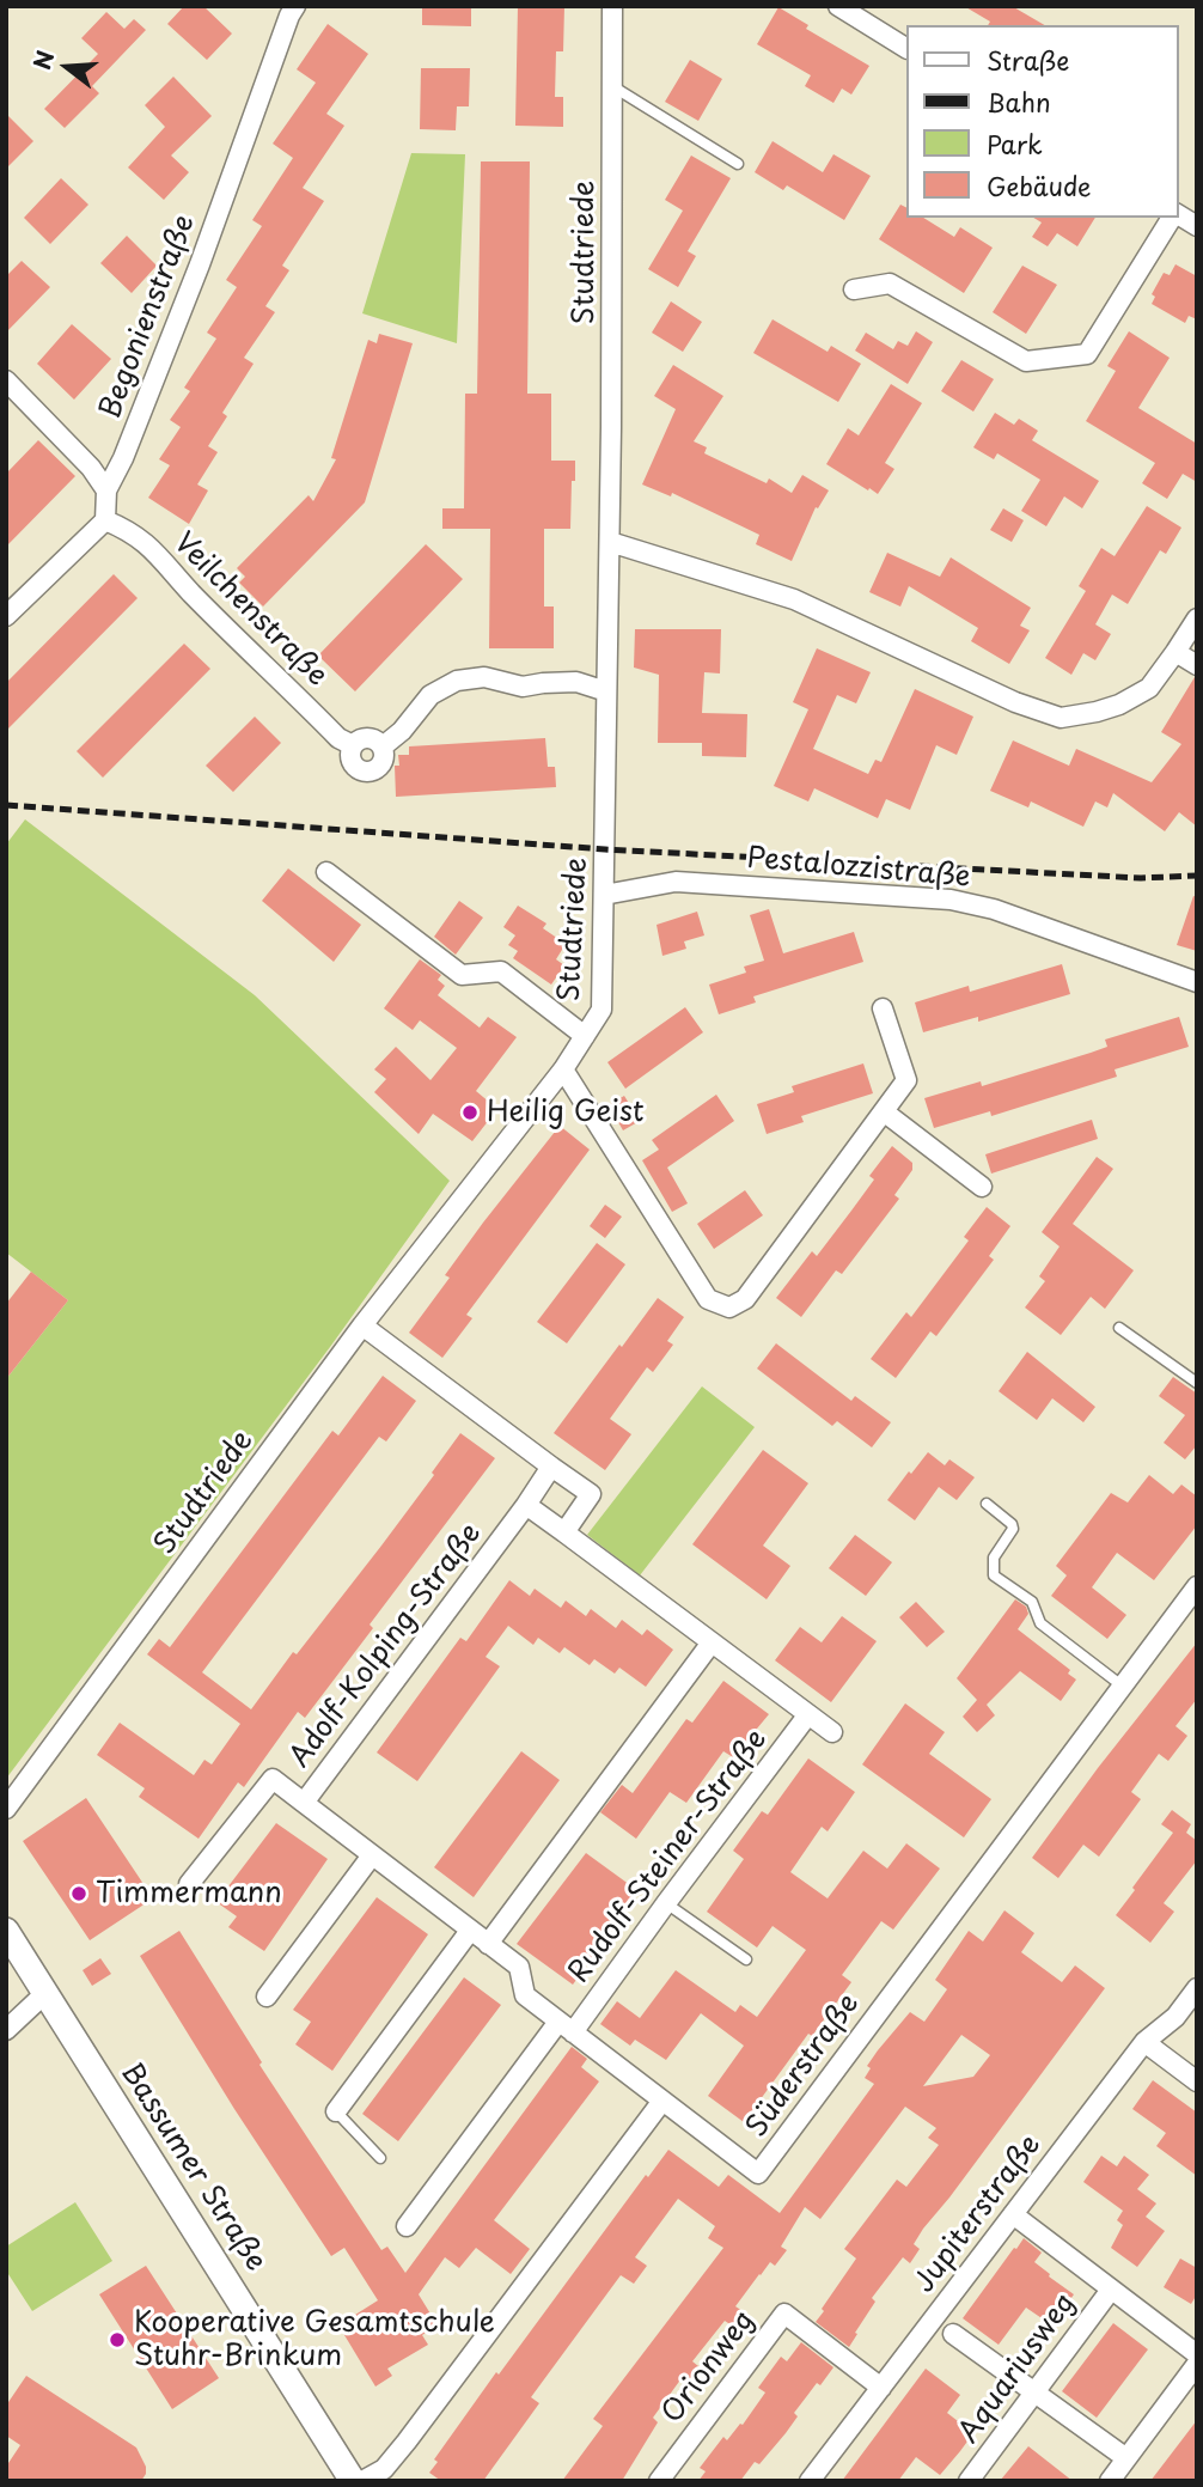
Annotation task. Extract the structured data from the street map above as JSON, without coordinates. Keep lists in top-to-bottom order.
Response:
{
  "streets": {
    "street": [
      "Studtriede",
      "Begonienstraße",
      "Veilchenstraße",
      "Pestalozzistraße",
      "Adolf-Kolping-Straße",
      "Rudolf-Steiner-Straße",
      "Süderstraße",
      "Bassumer Straße",
      "Jupiterstraße",
      "Orionweg",
      "Aquariusweg"
    ]
  },
  "crossings": [
    ["Studtriede", "Veilchenstraße"],
    ["Studtriede", "Pestalozzistraße"],
    ["Begonienstraße", "Veilchenstraße"],
    ["Jupiterstraße", "Orionweg"]
  ],
  "places": ["Heilig Geist", "Timmermann", "Kooperative Gesamtschule Stuhr-Brinkum"],
  "legend": [
    "Straße",
    "Bahn",
    "Park",
    "Gebäude"
  ],
  "north": "left"
}
